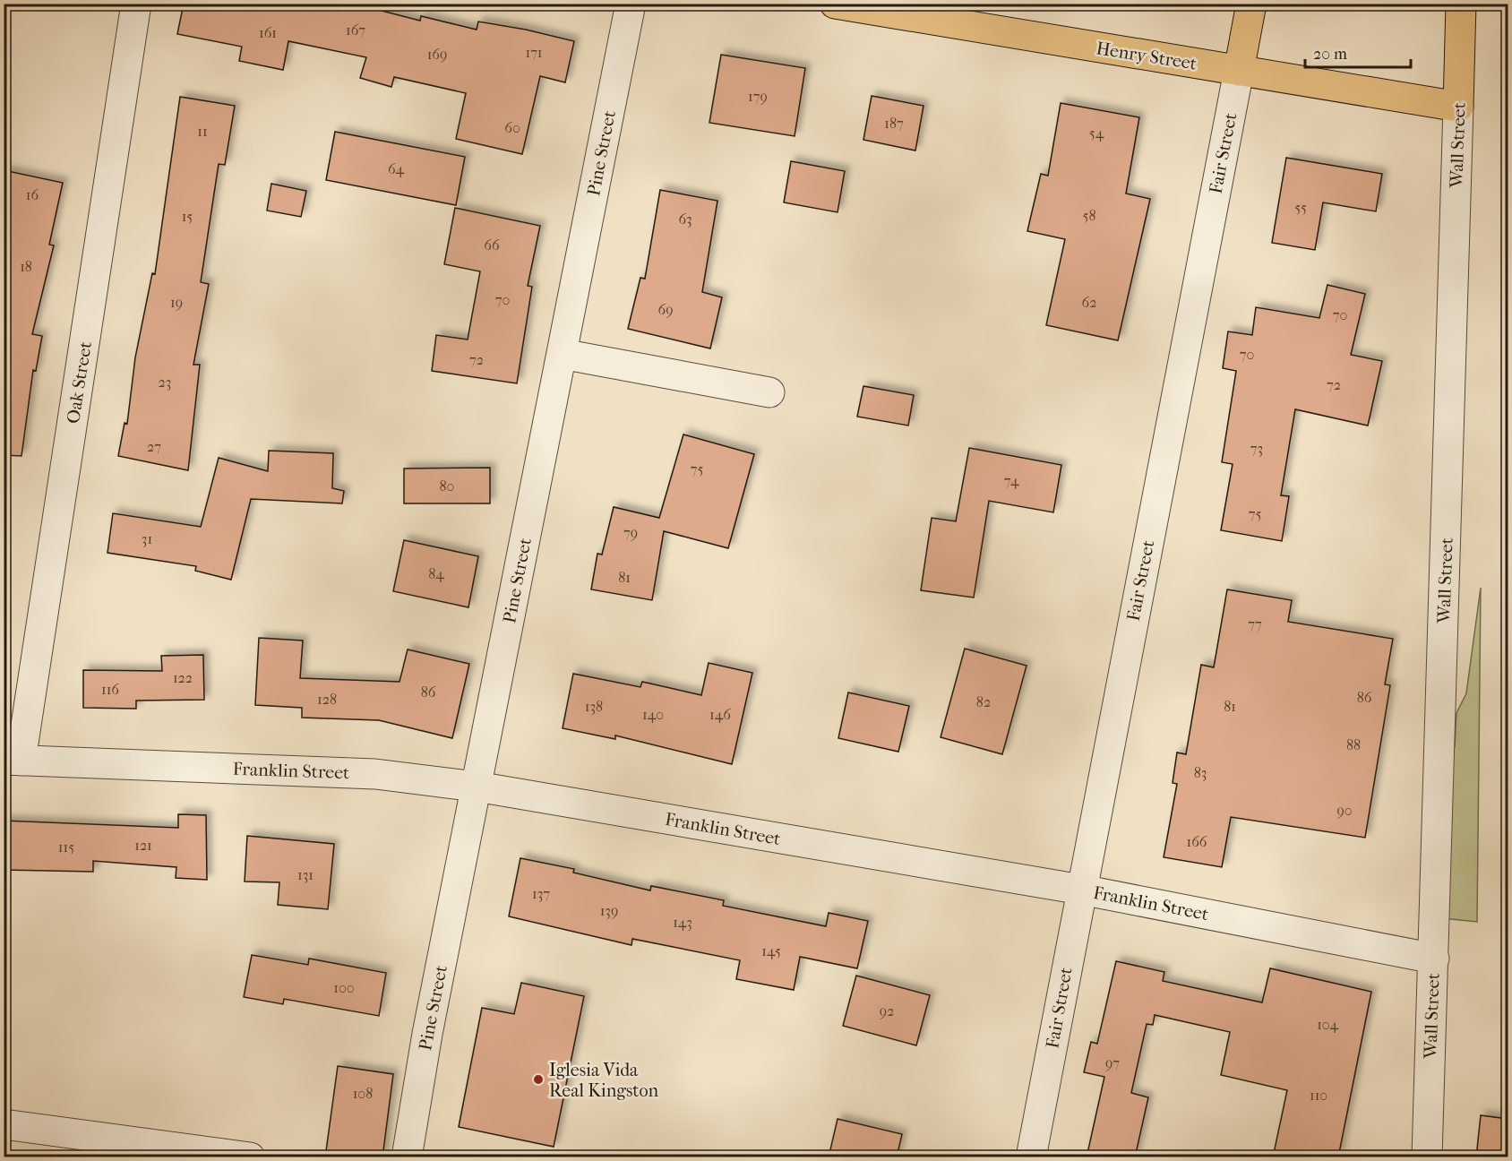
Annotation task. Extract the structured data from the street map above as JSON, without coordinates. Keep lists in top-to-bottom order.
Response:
{
  "streets": {
    "main road": ["Henry Street", "Wall Street", "Fair Street"],
    "street": ["Pine Street", "Oak Street", "Franklin Street"]
  },
  "crossings": [
    ["Henry Street", "Wall Street"],
    ["Henry Street", "Fair Street"],
    ["Wall Street", "Franklin Street"],
    ["Pine Street", "Franklin Street"],
    ["Fair Street", "Franklin Street"],
    ["Oak Street", "Franklin Street"]
  ],
  "places": ["Iglesia Vida Real Kingston"],
  "house_numbers": [
    "167",
    "161",
    "171",
    "169",
    "179",
    "187",
    "60",
    "11",
    "54",
    "64",
    "16",
    "55",
    "58",
    "15",
    "63",
    "66",
    "18",
    "70",
    "19",
    "62",
    "69",
    "70",
    "70",
    "72",
    "23",
    "72",
    "27",
    "73",
    "75",
    "74",
    "80",
    "75",
    "79",
    "31",
    "84",
    "81",
    "77",
    "122",
    "116",
    "86",
    "86",
    "128",
    "82",
    "138",
    "81",
    "140",
    "146",
    "88",
    "83",
    "90",
    "166",
    "121",
    "115",
    "131",
    "137",
    "139",
    "143",
    "145",
    "100",
    "92",
    "104",
    "97",
    "108",
    "110"
  ],
  "scale_bar": "20 m"
}
